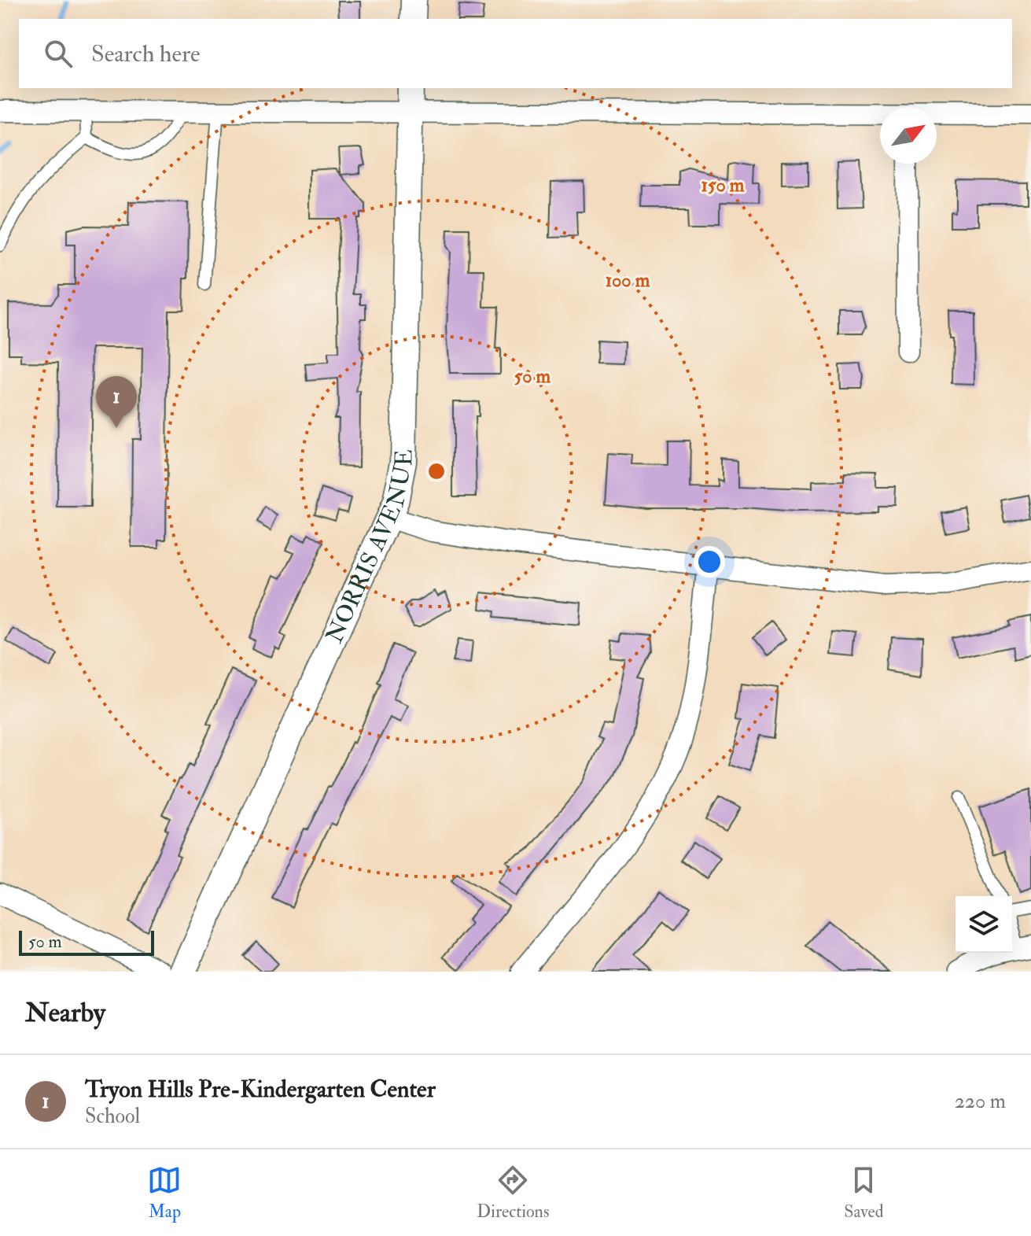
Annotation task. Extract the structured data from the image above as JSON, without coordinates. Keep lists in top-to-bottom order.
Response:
{
  "streets": {
    "street": ["NORRIS AVENUE"]
  },
  "scale_bar": "50 m",
  "north": "top right",
  "page": {
    "search": "Search here",
    "pins": "1",
    "scale": "50 m",
    "heading": "Nearby",
    "list": [
      {
        "mark": "1",
        "name": "Tryon Hills Pre-Kindergarten Center",
        "note": "School",
        "value": "220 m"
      }
    ],
    "nav": ["Map", "Directions", "Saved"]
  },
  "rings": ["150 m", "100 m", "50 m"]
}
